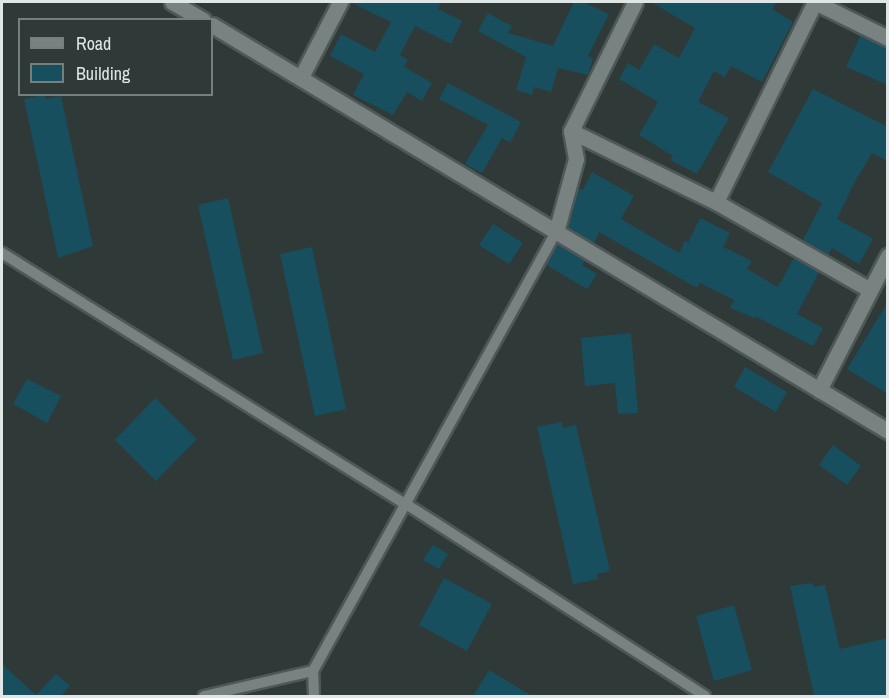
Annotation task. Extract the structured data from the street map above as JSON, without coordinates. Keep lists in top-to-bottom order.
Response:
{
  "legend": ["Road", "Building"]
}
